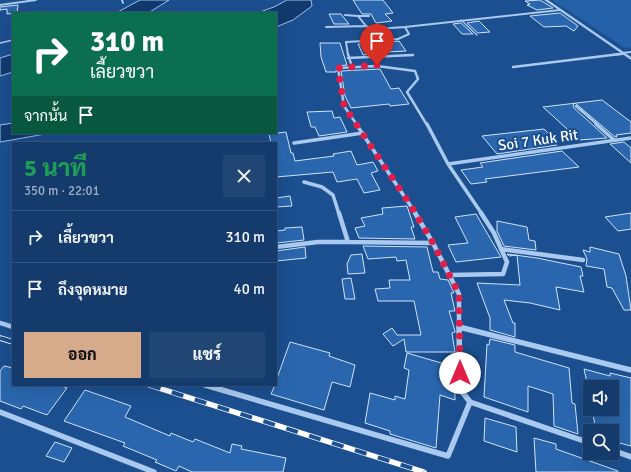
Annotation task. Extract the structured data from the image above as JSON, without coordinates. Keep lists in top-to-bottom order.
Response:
{
  "streets": {
    "street": ["Soi 7 Kuk Rit"]
  },
  "page": {
    "turn": ["310 m", "เลี้ยวขวา"],
    "then": "จากนั้น",
    "heading": ["5 นาที", "350 m · 22:01"],
    "list": [
      {
        "name": "เลี้ยวขวา",
        "value": "310 m"
      },
      {
        "name": "ถึงจุดหมาย",
        "value": "40 m"
      }
    ],
    "buttons": ["ออก", "แชร์"]
  }
}
